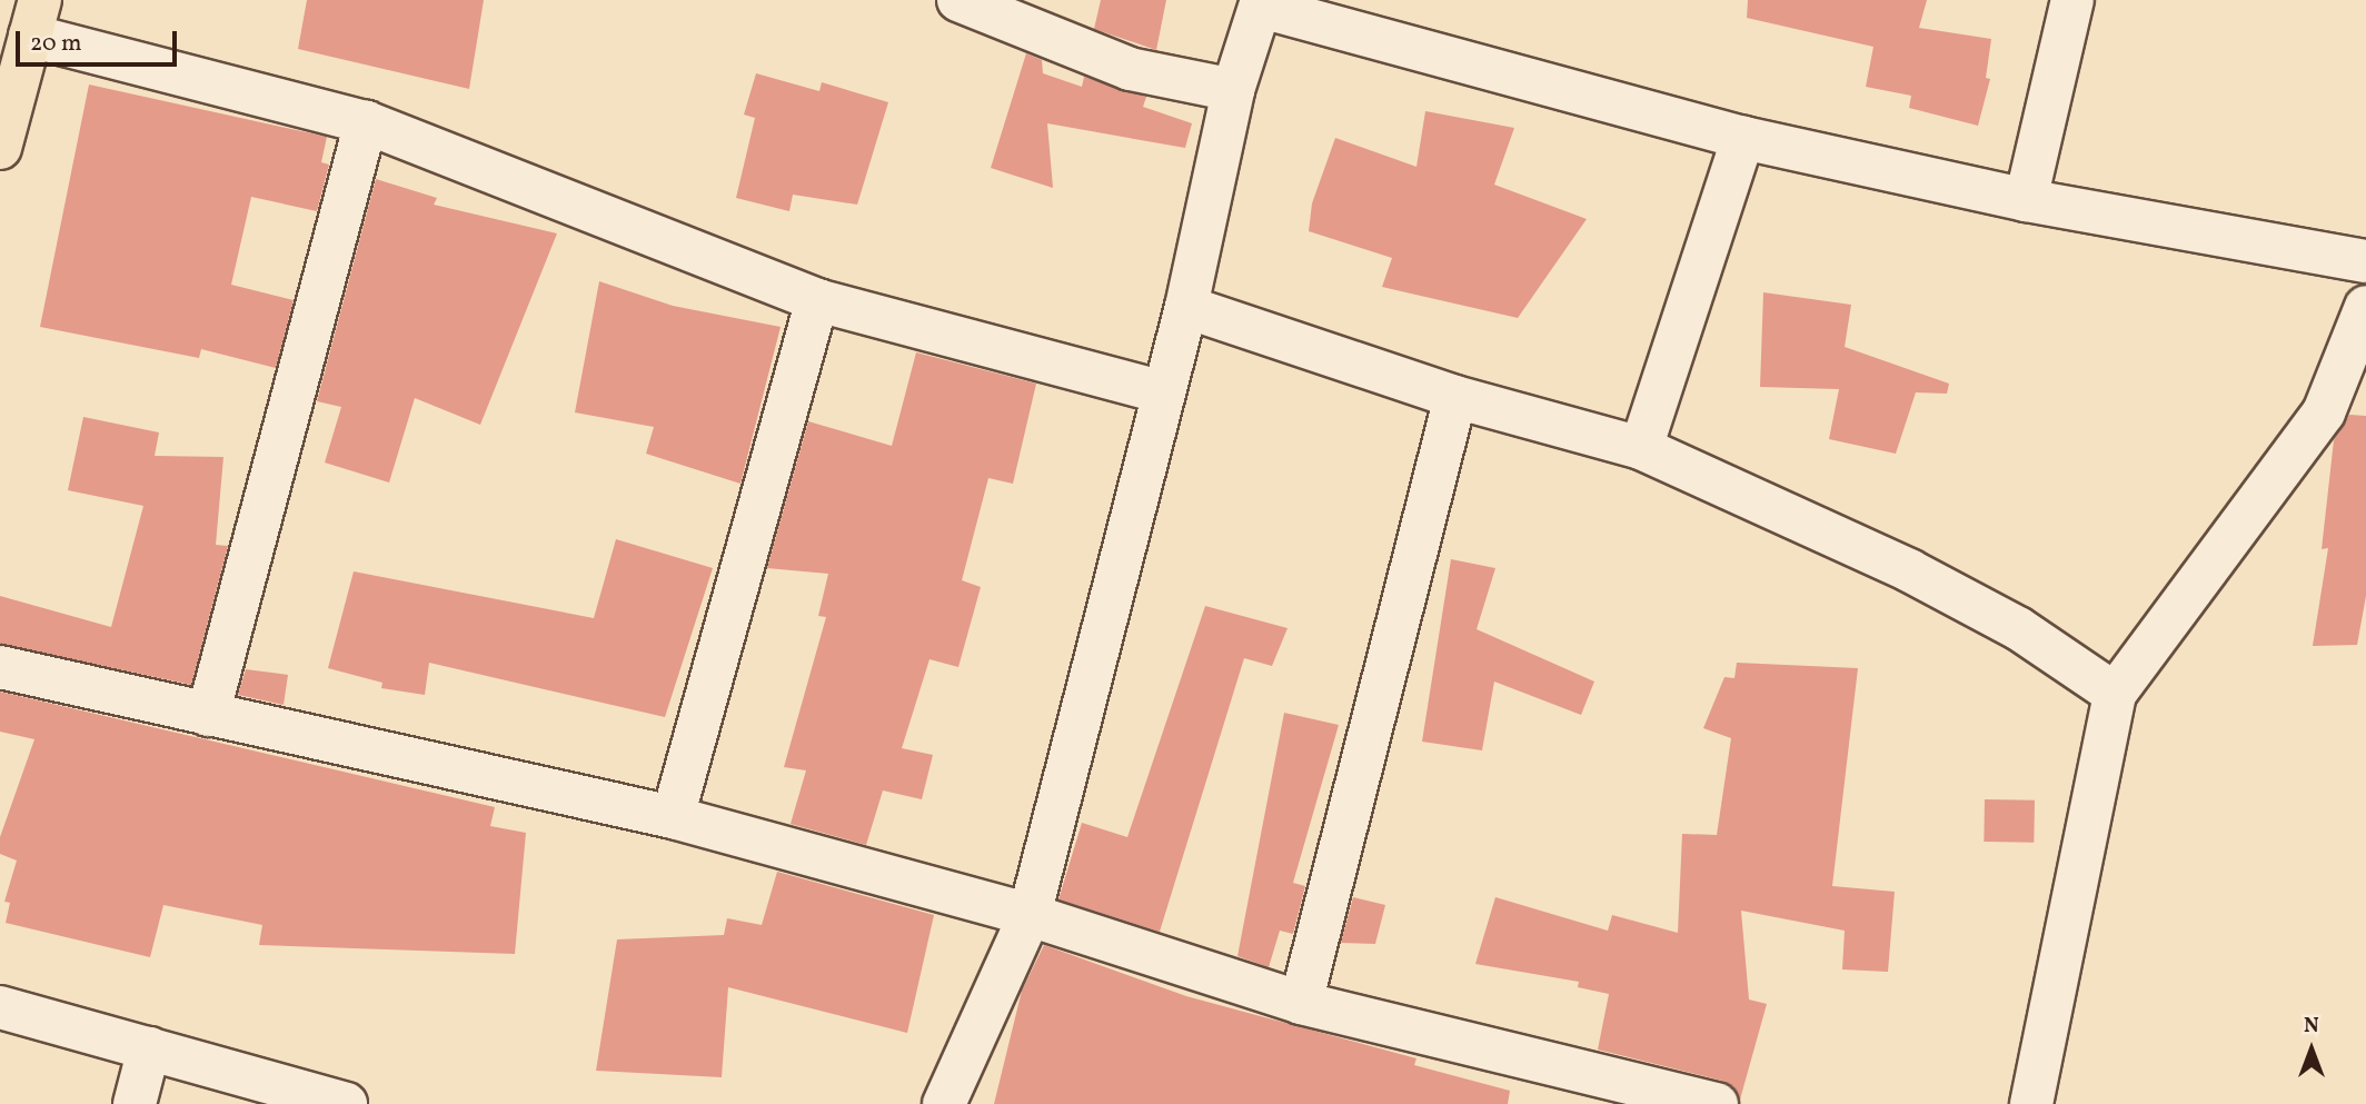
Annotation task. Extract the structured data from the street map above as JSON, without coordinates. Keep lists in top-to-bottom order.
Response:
{
  "scale_bar": "20 m",
  "north": "top"
}
